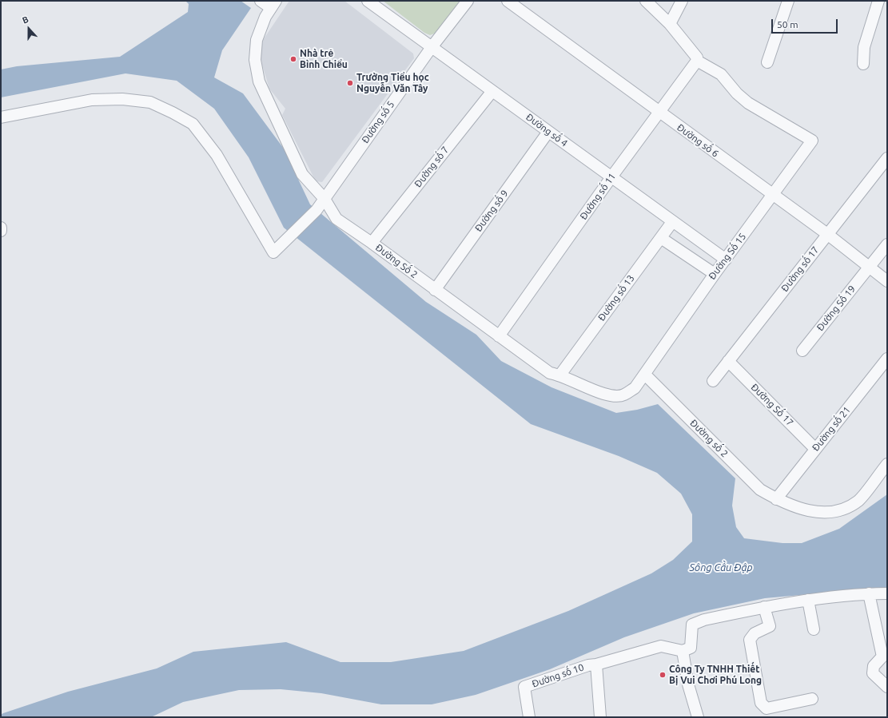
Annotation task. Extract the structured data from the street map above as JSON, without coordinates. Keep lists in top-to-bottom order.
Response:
{
  "streets": {
    "street": [
      "Đường số 5",
      "Đường số 4",
      "Đường số 6",
      "Đường số 7",
      "Đường số 11",
      "Đường số 9",
      "Đường Số 15",
      "Đường Số 2",
      "Đường số 17",
      "Đường số 13",
      "Đường Số 19",
      "Đường Số 17",
      "Đường số 21",
      "Đường số 2",
      "Đường số 10"
    ]
  },
  "crossings": [
    ["Đường số 5", "Đường số 4"],
    ["Đường số 5", "Đường Số 2"],
    ["Đường số 4", "Đường số 7"],
    ["Đường số 4", "Đường số 11"],
    ["Đường số 4", "Đường số 9"],
    ["Đường số 4", "Đường Số 15"],
    ["Đường số 4", "Đường số 13"],
    ["Đường số 6", "Đường số 11"],
    ["Đường số 6", "Đường Số 15"],
    ["Đường số 6", "Đường số 17"],
    ["Đường số 6", "Đường Số 19"],
    ["Đường số 7", "Đường Số 2"],
    ["Đường số 11", "Đường Số 15"],
    ["Đường số 11", "Đường Số 2"],
    ["Đường số 9", "Đường Số 2"],
    ["Đường Số 15", "Đường Số 2"],
    ["Đường Số 15", "Đường số 2"],
    ["Đường Số 2", "Đường số 13"],
    ["Đường Số 2", "Đường số 2"],
    ["Đường số 17", "Đường Số 17"],
    ["Đường Số 17", "Đường số 21"],
    ["Đường số 21", "Đường số 2"]
  ],
  "water": ["Sông Cầu Đập"],
  "places": ["Nhà trẻ Bình Chiểu", "Trường Tiểu học Nguyễn Văn Tây", "Công Ty TNHH Thiết Bị Vui Chơi Phú Long"],
  "scale_bar": "50 m",
  "north": "top"
}
